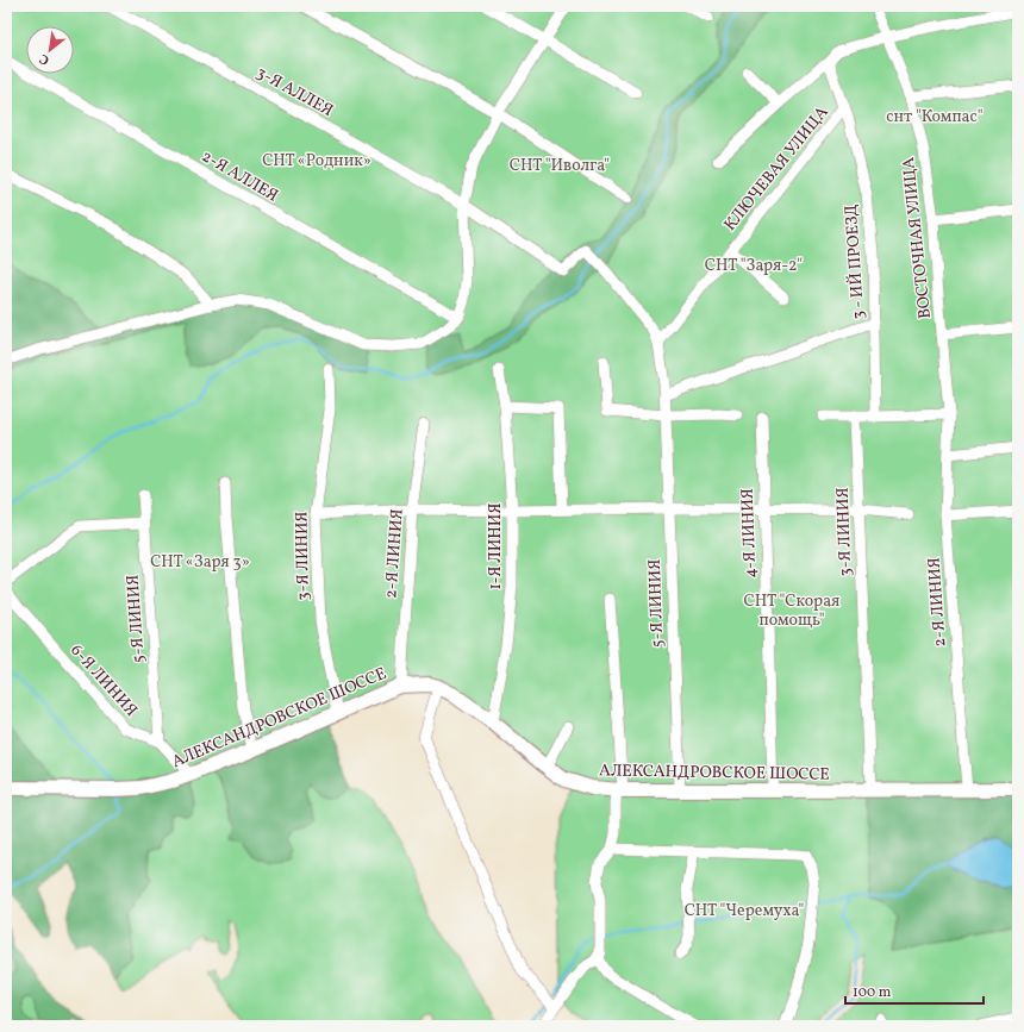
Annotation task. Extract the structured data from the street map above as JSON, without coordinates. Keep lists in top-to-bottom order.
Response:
{
  "streets": {
    "street": [
      "3-Я АЛЛЕЯ",
      "КЛЮЧЕВАЯ УЛИЦА",
      "2-Я АЛЛЕЯ",
      "ВОСТОЧНАЯ УЛИЦА",
      "3 - ИЙ ПРОЕЗД",
      "3-Я ЛИНИЯ",
      "4-Я ЛИНИЯ",
      "1-Я ЛИНИЯ",
      "2-Я ЛИНИЯ",
      "5-Я ЛИНИЯ",
      "6-Я ЛИНИЯ",
      "АЛЕКСАНДРОВСКОЕ ШОССЕ"
    ]
  },
  "crossings": [
    ["КЛЮЧЕВАЯ УЛИЦА", "3 - ИЙ ПРОЕЗД"],
    ["КЛЮЧЕВАЯ УЛИЦА", "5-Я ЛИНИЯ"],
    ["ВОСТОЧНАЯ УЛИЦА", "2-Я ЛИНИЯ"],
    ["3-Я ЛИНИЯ", "АЛЕКСАНДРОВСКОЕ ШОССЕ"],
    ["4-Я ЛИНИЯ", "АЛЕКСАНДРОВСКОЕ ШОССЕ"],
    ["1-Я ЛИНИЯ", "АЛЕКСАНДРОВСКОЕ ШОССЕ"],
    ["2-Я ЛИНИЯ", "АЛЕКСАНДРОВСКОЕ ШОССЕ"],
    ["5-Я ЛИНИЯ", "6-Я ЛИНИЯ"],
    ["5-Я ЛИНИЯ", "АЛЕКСАНДРОВСКОЕ ШОССЕ"],
    ["6-Я ЛИНИЯ", "АЛЕКСАНДРОВСКОЕ ШОССЕ"]
  ],
  "parks": [
    "снт \"Компас\"",
    "СНТ «Родник»",
    "СНТ \"Иволга\"",
    "СНТ \"Заря-2\"",
    "СНТ «Заря 3»",
    "СНТ \"Скорая помощь\"",
    "СНТ \"Черемуха\""
  ],
  "scale_bar": "100 m",
  "north": "bottom left"
}
